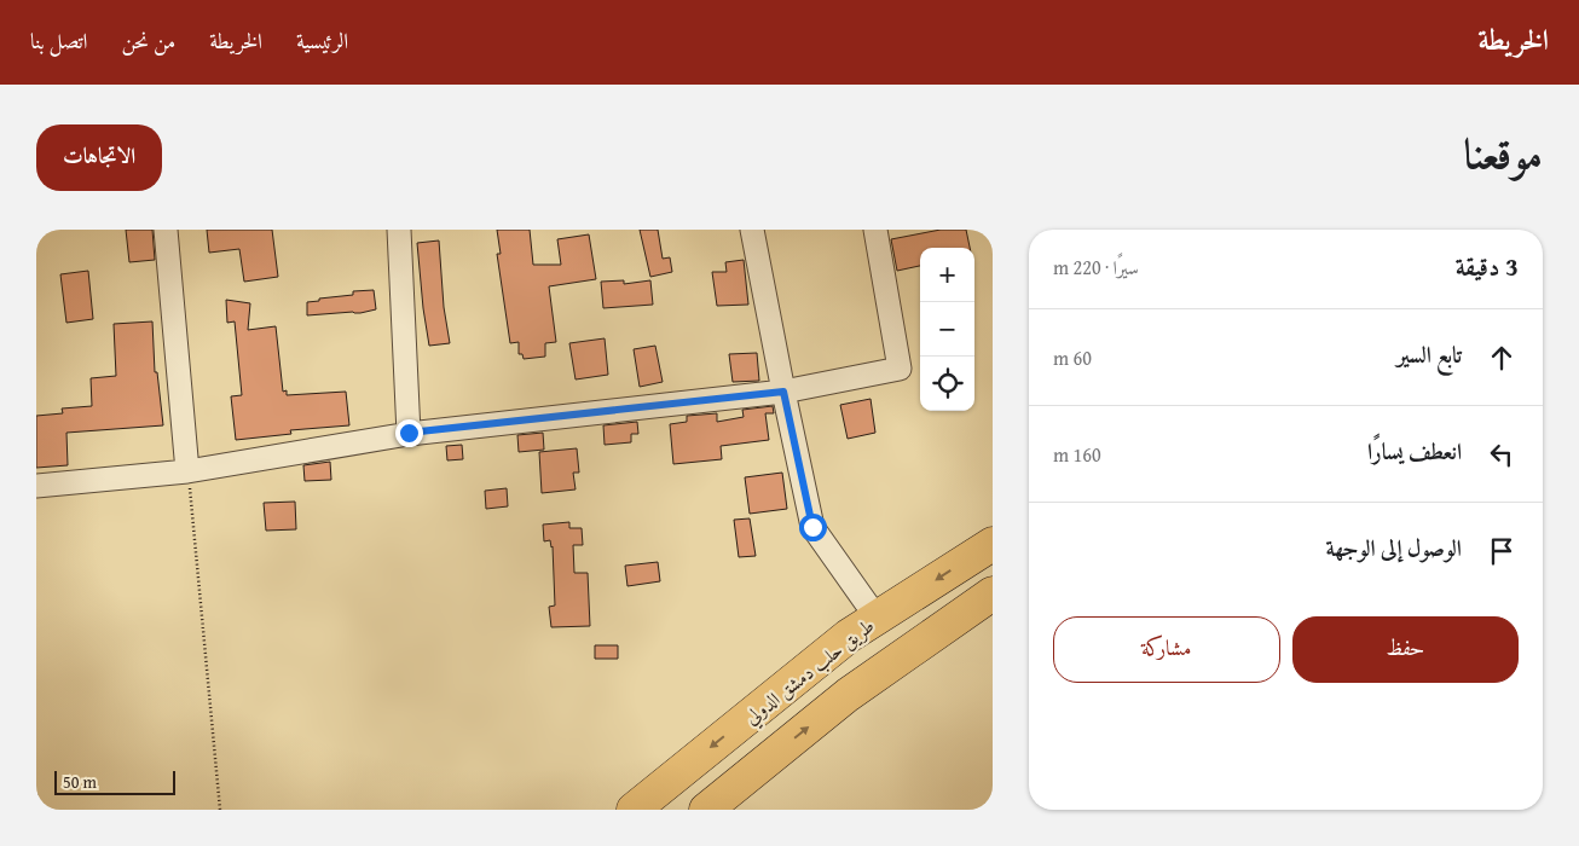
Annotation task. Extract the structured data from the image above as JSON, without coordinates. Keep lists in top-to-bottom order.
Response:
{
  "streets": {
    "highway": ["طريق حلب دمشق الدولي"]
  },
  "scale_bar": "50 m",
  "page": {
    "header": "الخريطة",
    "nav": [
      "الرئيسية",
      "الخريطة",
      "من نحن",
      "اتصل بنا"
    ],
    "title": "موقعنا",
    "buttons": [
      "الاتجاهات",
      ["حفظ", "مشاركة"]
    ],
    "heading": ["3 دقيقة", "سيرًا · 220 m"],
    "map_buttons": ["+", "−"],
    "list": [
      ["تابع السير", "60 m"],
      ["انعطف يسارًا", "160 m"],
      "الوصول إلى الوجهة"
    ],
    "scale": "50 m"
  }
}
